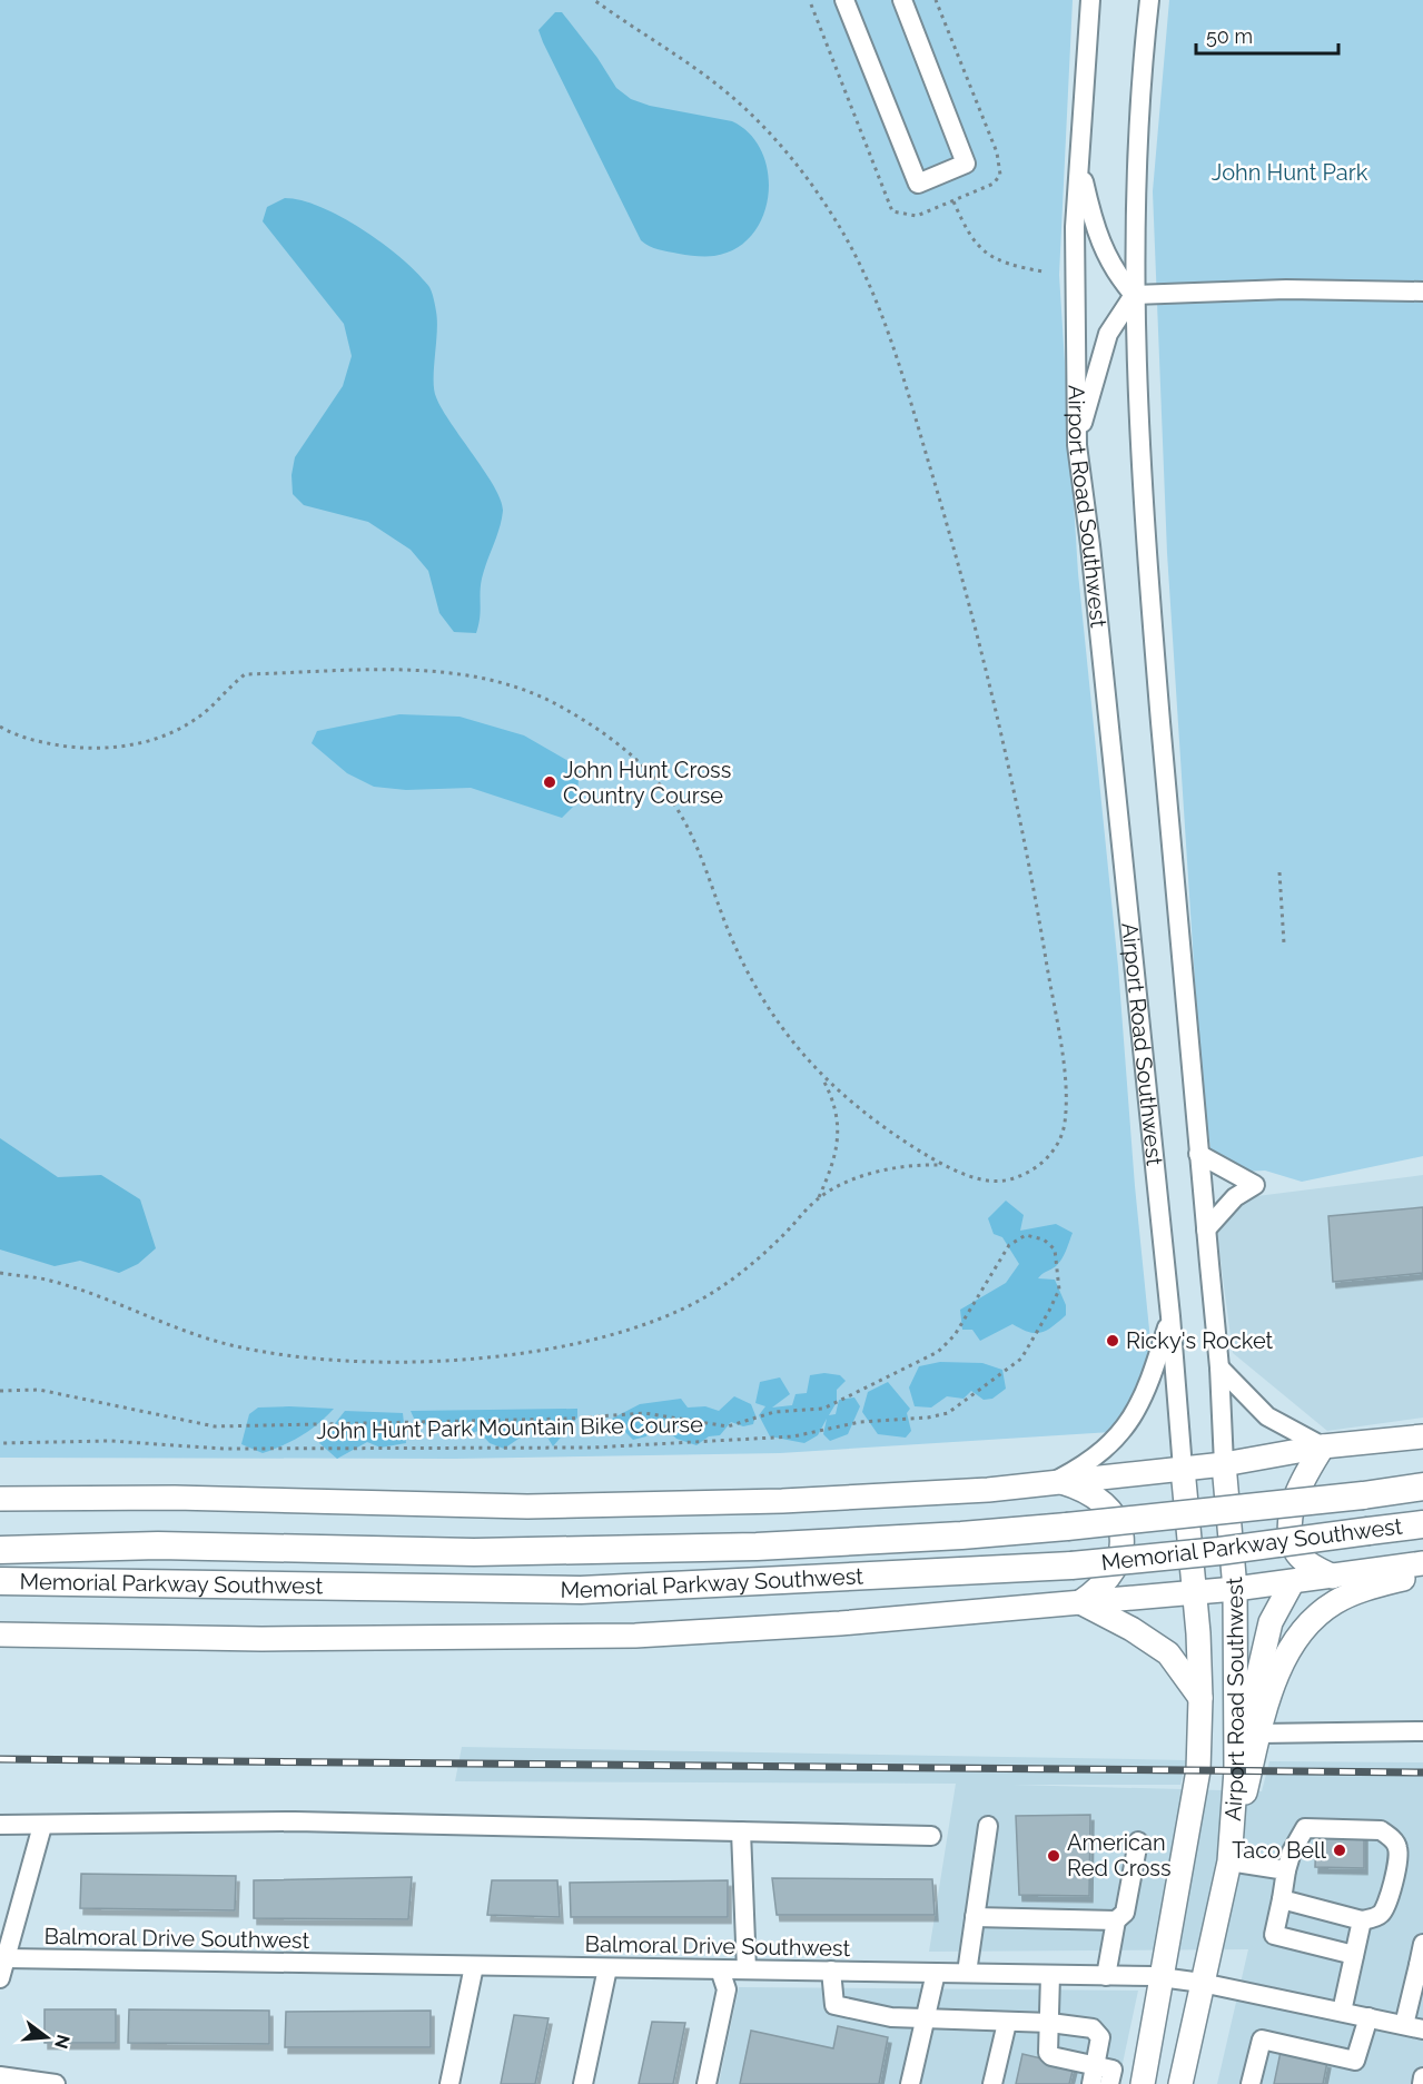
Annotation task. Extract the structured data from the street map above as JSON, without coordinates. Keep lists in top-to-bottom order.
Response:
{
  "streets": {
    "highway": ["Memorial Parkway Southwest"],
    "main road": ["Airport Road Southwest"],
    "street": ["Balmoral Drive Southwest"],
    "path": ["John Hunt Park Mountain Bike Course"]
  },
  "crossings": [
    ["Airport Road Southwest", "Balmoral Drive Southwest"]
  ],
  "parks": ["John Hunt Park"],
  "places": [
    "John Hunt Cross Country Course",
    "Ricky's Rocket",
    "Taco Bell",
    "American Red Cross"
  ],
  "scale_bar": "50 m",
  "north": "right"
}
